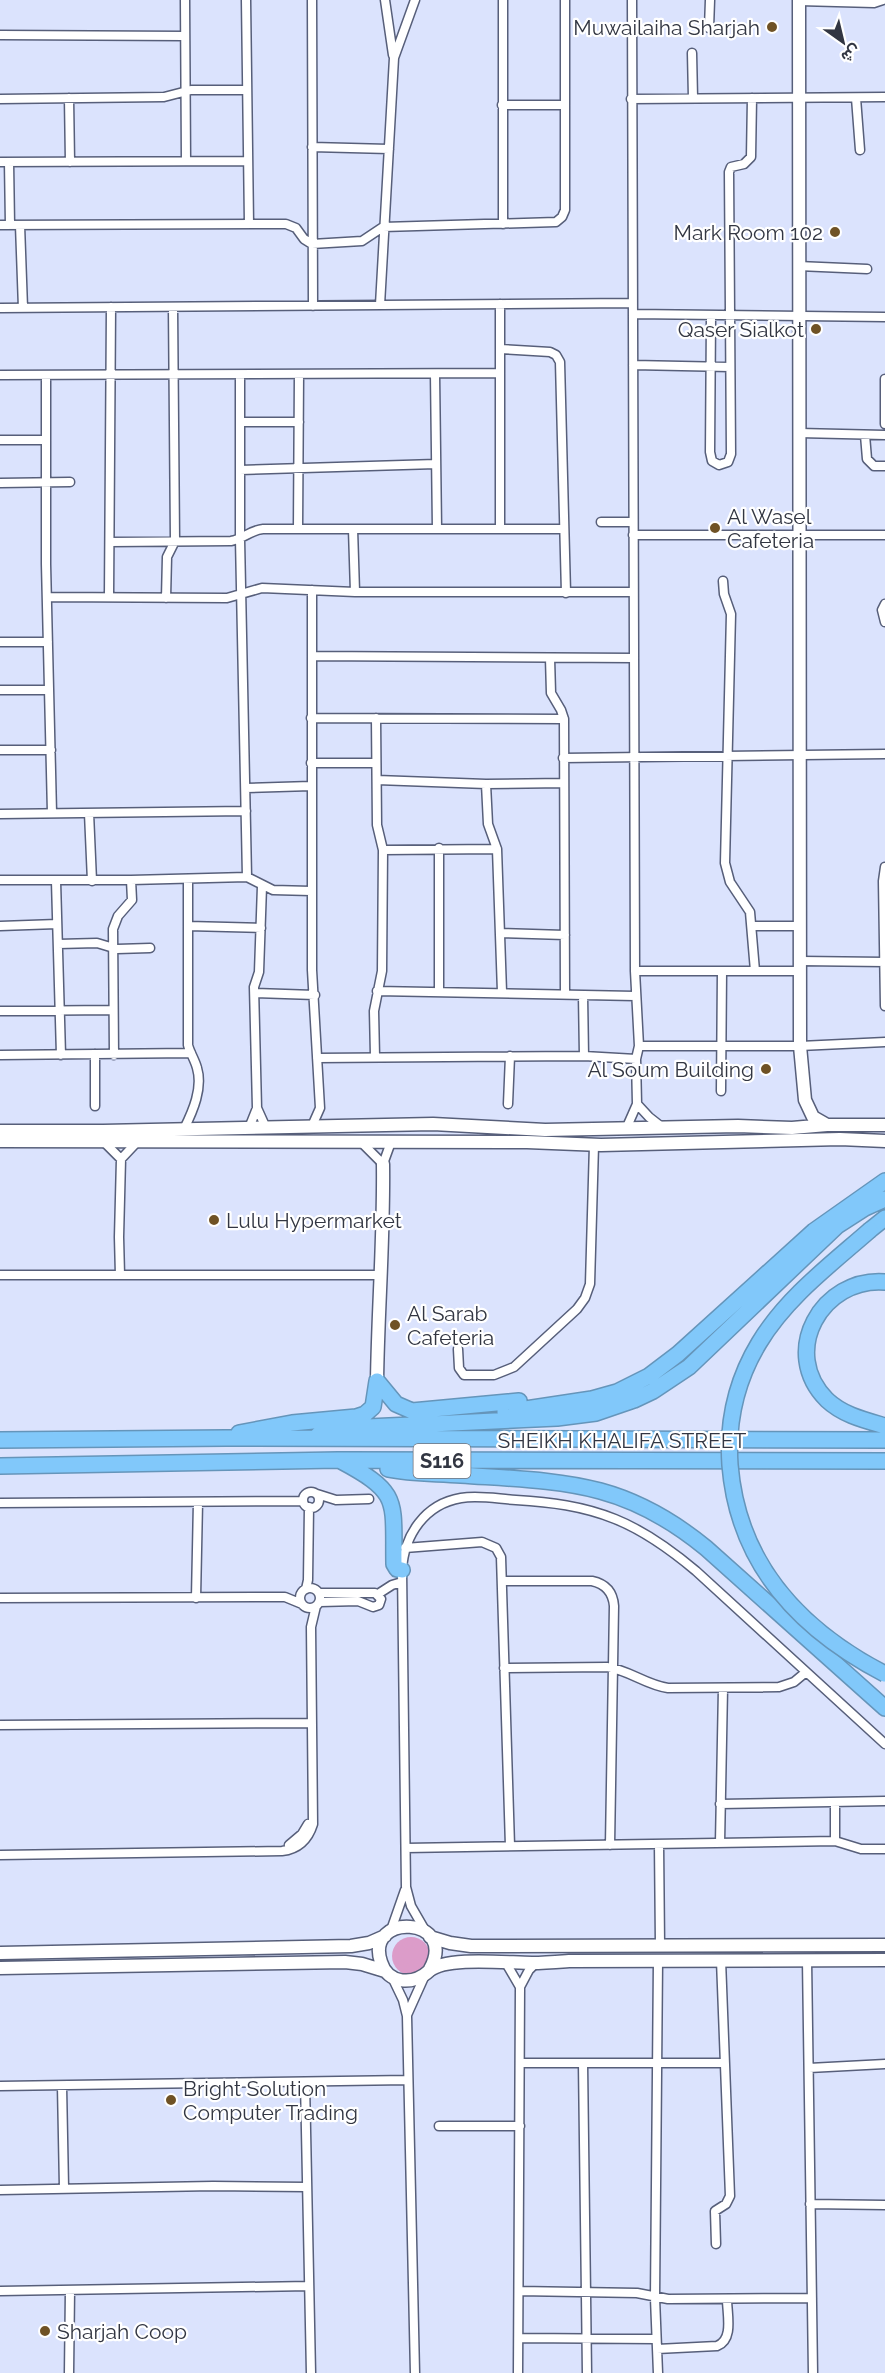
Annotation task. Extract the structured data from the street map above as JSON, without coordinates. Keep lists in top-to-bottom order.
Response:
{
  "streets": {
    "highway": ["SHEIKH KHALIFA STREET", "S116"]
  },
  "places": [
    "Muwailaiha Sharjah",
    "Mark Room 102",
    "Qaser Sialkot",
    "Al Wasel Cafeteria",
    "Al Soum Building",
    "Lulu Hypermarket",
    "Al Sarab Cafeteria",
    "Bright Solution Computer Trading",
    "Sharjah Coop"
  ],
  "north": "bottom right"
}
